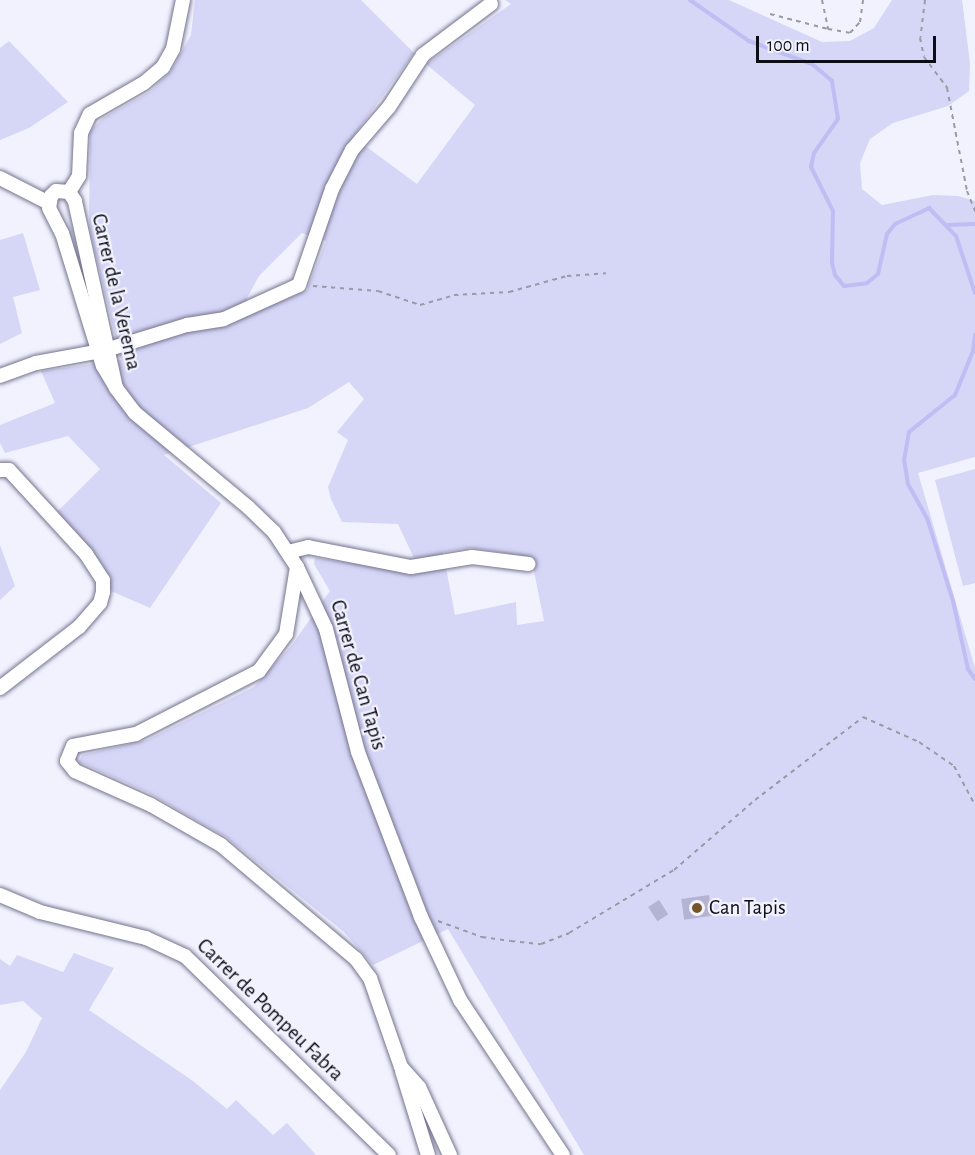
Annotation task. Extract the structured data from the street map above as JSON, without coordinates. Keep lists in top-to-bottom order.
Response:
{
  "streets": {
    "street": ["Carrer de la Verema", "Carrer de Can Tapis", "Carrer de Pompeu Fabra"]
  },
  "crossings": [
    ["Carrer de la Verema", "Carrer de Can Tapis"]
  ],
  "places": ["Can Tapis"],
  "scale_bar": "100 m"
}
